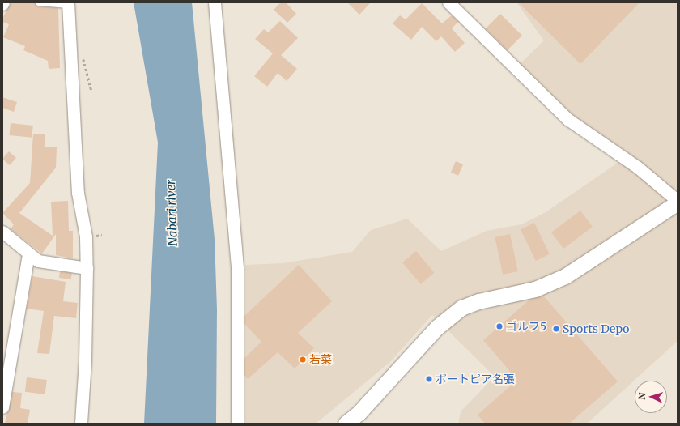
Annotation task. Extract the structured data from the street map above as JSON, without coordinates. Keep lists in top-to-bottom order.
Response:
{
  "water": ["Nabari river"],
  "places": [
    "ゴルフ5",
    "Sports Depo",
    "若菜",
    "ボートピア名張"
  ],
  "north": "left"
}
